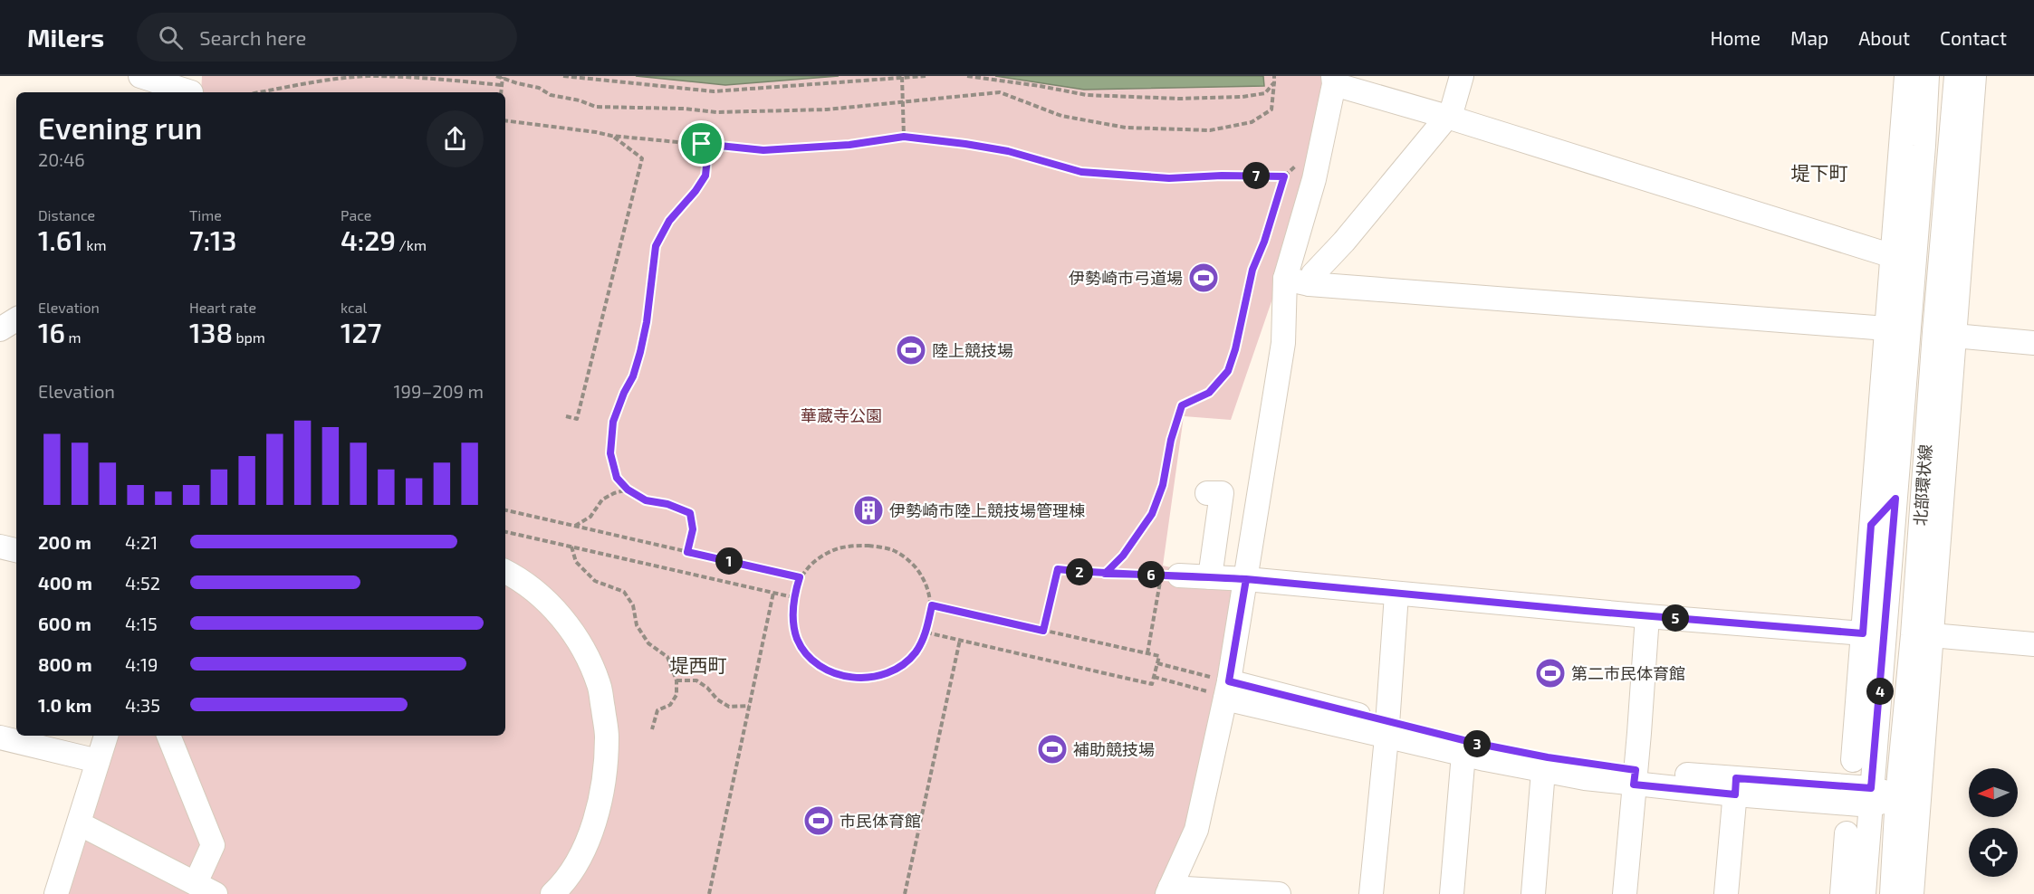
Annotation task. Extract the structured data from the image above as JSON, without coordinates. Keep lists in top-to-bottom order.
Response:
{
  "streets": {
    "street": ["北部環状線"]
  },
  "districts": ["堤下町", "堤西町"],
  "parks": ["華蔵寺公園"],
  "places": {
    "sports": [
      "伊勢崎市弓道場",
      "陸上競技場",
      "第二市民体育館",
      "補助競技場",
      "市民体育館"
    ],
    "building": ["伊勢崎市陸上競技場管理棟"]
  },
  "north": "left",
  "page": {
    "header": "Milers",
    "search": "Search here",
    "nav": [
      "Home",
      "Map",
      "About",
      "Contact"
    ],
    "heading": ["Evening run", "20:46"],
    "pins": [
      "7",
      "1",
      "2",
      "6",
      "5",
      "4",
      "3"
    ],
    "stats": [
      ["Distance", "1.61 km"],
      ["Time", "7:13"],
      ["Pace", "4:29 /km"],
      ["Elevation", "16 m"],
      ["Heart rate", "138 bpm"],
      ["kcal", "127"]
    ],
    "chart": ["Elevation", "199–209 m"],
    "list": [
      {
        "name": "200 m",
        "note": "4:21"
      },
      {
        "name": "400 m",
        "note": "4:52"
      },
      {
        "name": "600 m",
        "note": "4:15"
      },
      {
        "name": "800 m",
        "note": "4:19"
      },
      {
        "name": "1.0 km",
        "note": "4:35"
      }
    ]
  }
}
